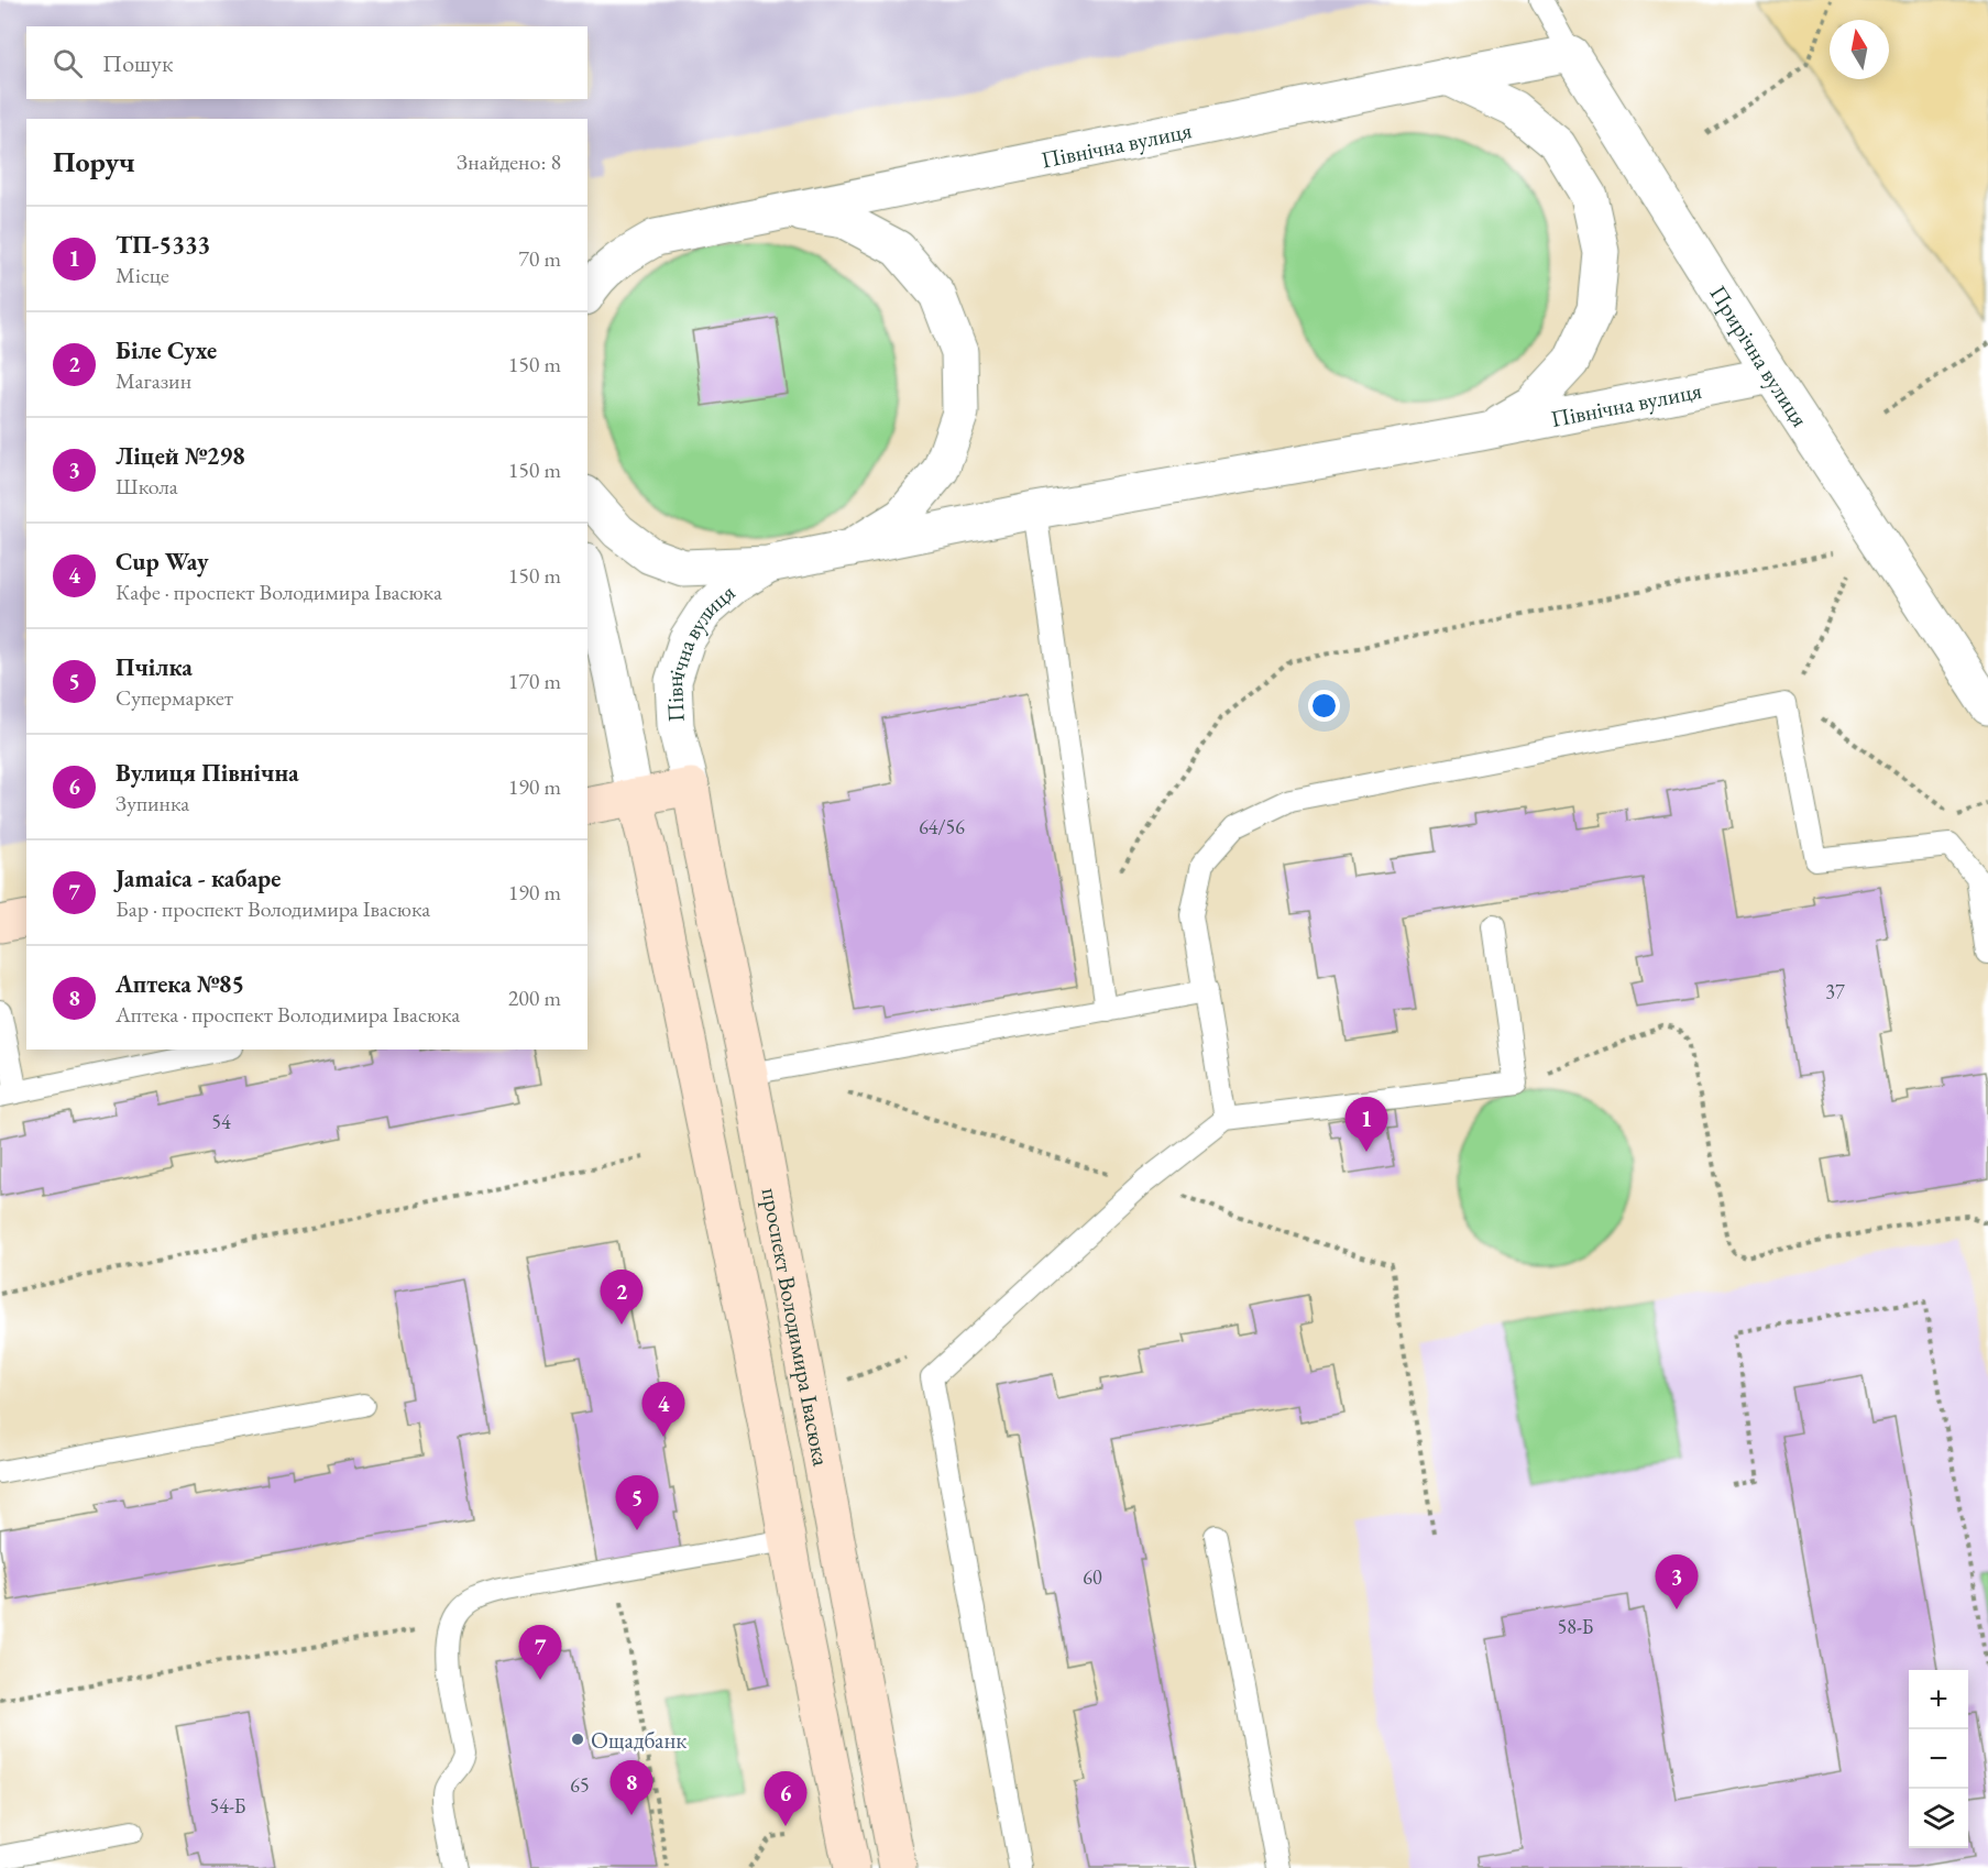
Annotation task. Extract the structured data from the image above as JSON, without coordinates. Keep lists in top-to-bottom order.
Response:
{
  "streets": {
    "street": ["Північна вулиця", "Прирічна вулиця", "проспект Володимира Івасюка"]
  },
  "crossings": [
    ["Північна вулиця", "Прирічна вулиця"],
    ["Північна вулиця", "проспект Володимира Івасюка"]
  ],
  "places": ["Ощадбанк"],
  "house_numbers": [
    "64/56",
    "37",
    "54",
    "60",
    "58-Б",
    "65",
    "54-Б"
  ],
  "north": "top",
  "page": {
    "search": "Пошук",
    "heading": ["Поруч", "Знайдено: 8"],
    "list": [
      {
        "mark": "1",
        "name": "ТП-5333",
        "note": "Місце",
        "value": "70 m"
      },
      {
        "mark": "2",
        "name": "Біле Сухе",
        "note": "Магазин",
        "value": "150 m"
      },
      {
        "mark": "3",
        "name": "Ліцей №298",
        "note": "Школа",
        "value": "150 m"
      },
      {
        "mark": "4",
        "name": "Cup Way",
        "note": "Кафе · проспект Володимира Івасюка",
        "value": "150 m"
      },
      {
        "mark": "5",
        "name": "Пчілка",
        "note": "Супермаркет",
        "value": "170 m"
      },
      {
        "mark": "6",
        "name": "Вулиця Північна",
        "note": "Зупинка",
        "value": "190 m"
      },
      {
        "mark": "7",
        "name": "Jamaica - кабаре",
        "note": "Бар · проспект Володимира Івасюка",
        "value": "190 m"
      },
      {
        "mark": "8",
        "name": "Аптека №85",
        "note": "Аптека · проспект Володимира Івасюка",
        "value": "200 m"
      }
    ],
    "pins": [
      "1",
      "2",
      "4",
      "5",
      "3",
      "7",
      "8",
      "6"
    ],
    "map_buttons": ["+", "−"]
  }
}
